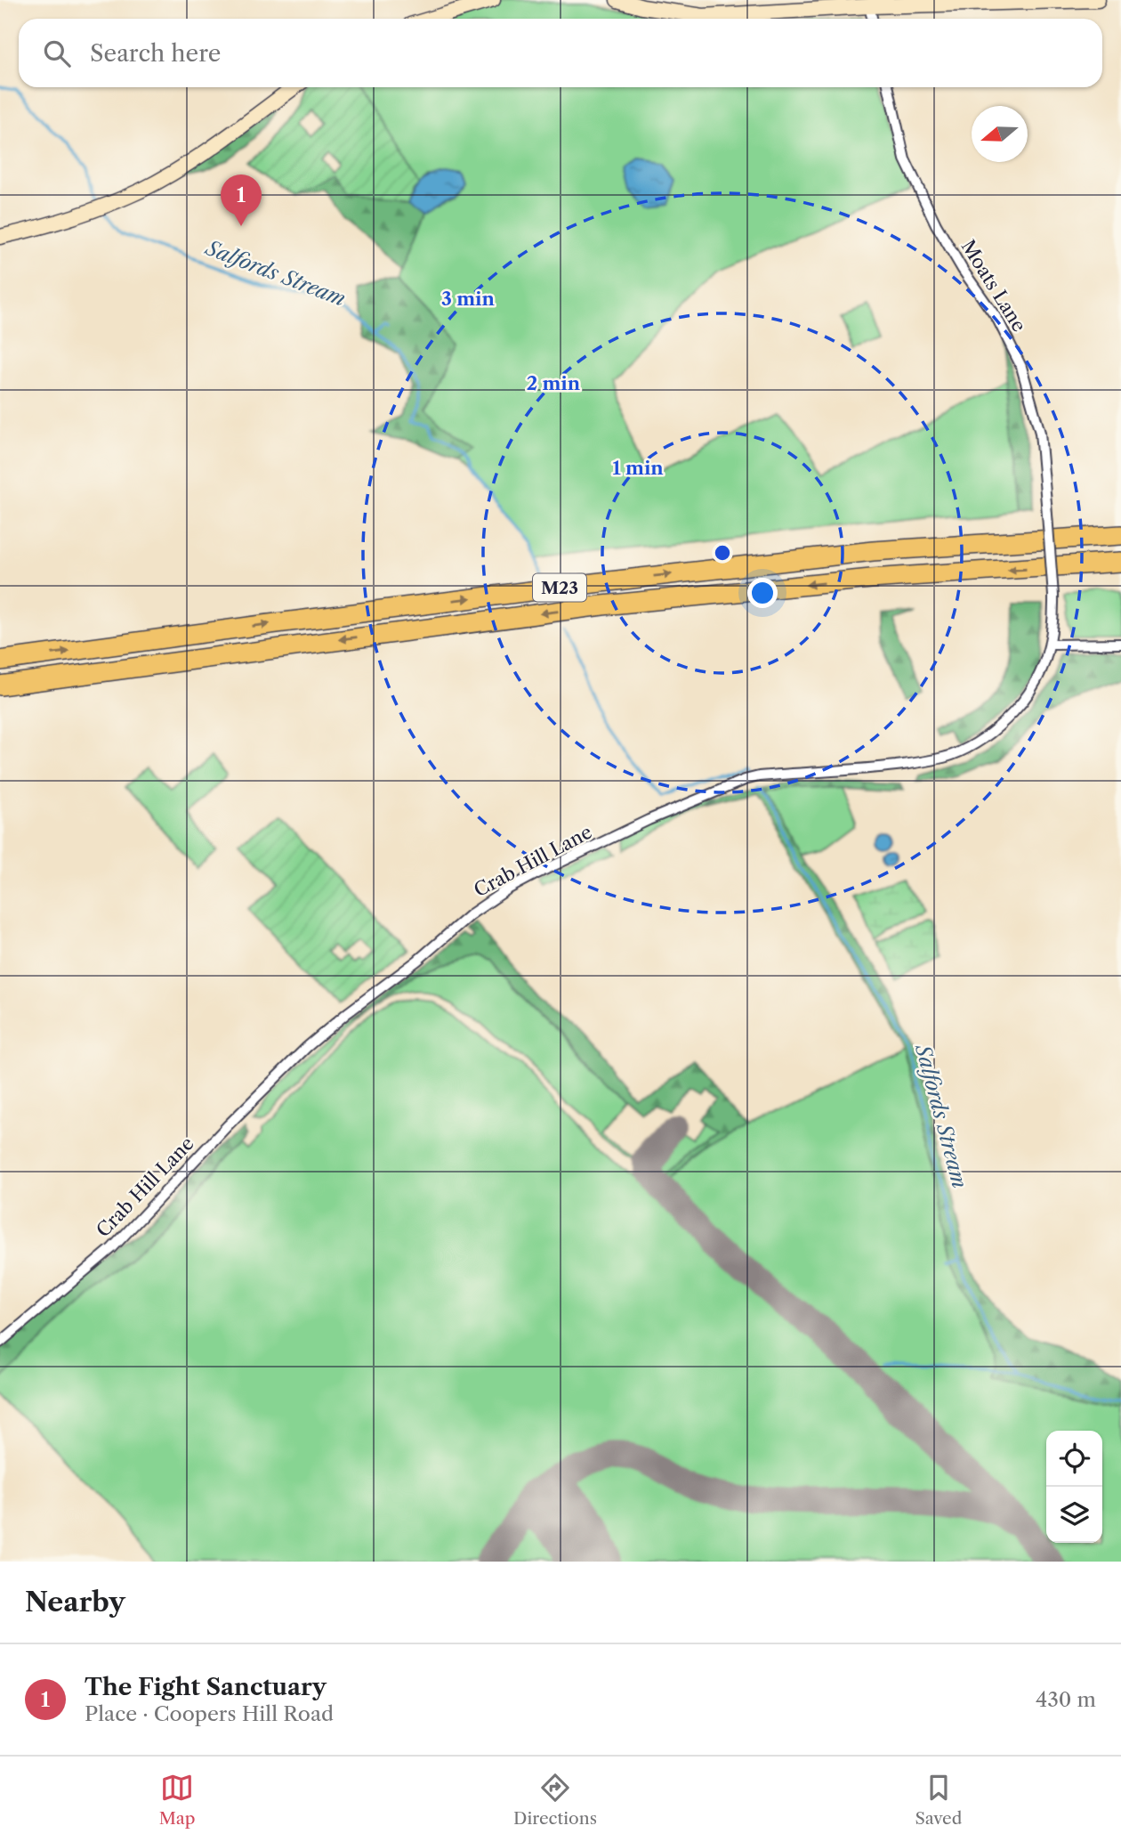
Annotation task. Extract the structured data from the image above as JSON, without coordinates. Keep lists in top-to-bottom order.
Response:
{
  "streets": {
    "highway": ["M23"],
    "street": ["Moats Lane", "Crab Hill Lane"]
  },
  "crossings": [
    ["Moats Lane", "Crab Hill Lane"]
  ],
  "water": ["Salfords Stream"],
  "north": "left",
  "page": {
    "search": "Search here",
    "pins": "1",
    "heading": "Nearby",
    "list": [
      {
        "mark": "1",
        "name": "The Fight Sanctuary",
        "note": "Place · Coopers Hill Road",
        "value": "430 m"
      }
    ],
    "nav": ["Map", "Directions", "Saved"]
  },
  "rings": ["3 min", "2 min", "1 min"]
}
